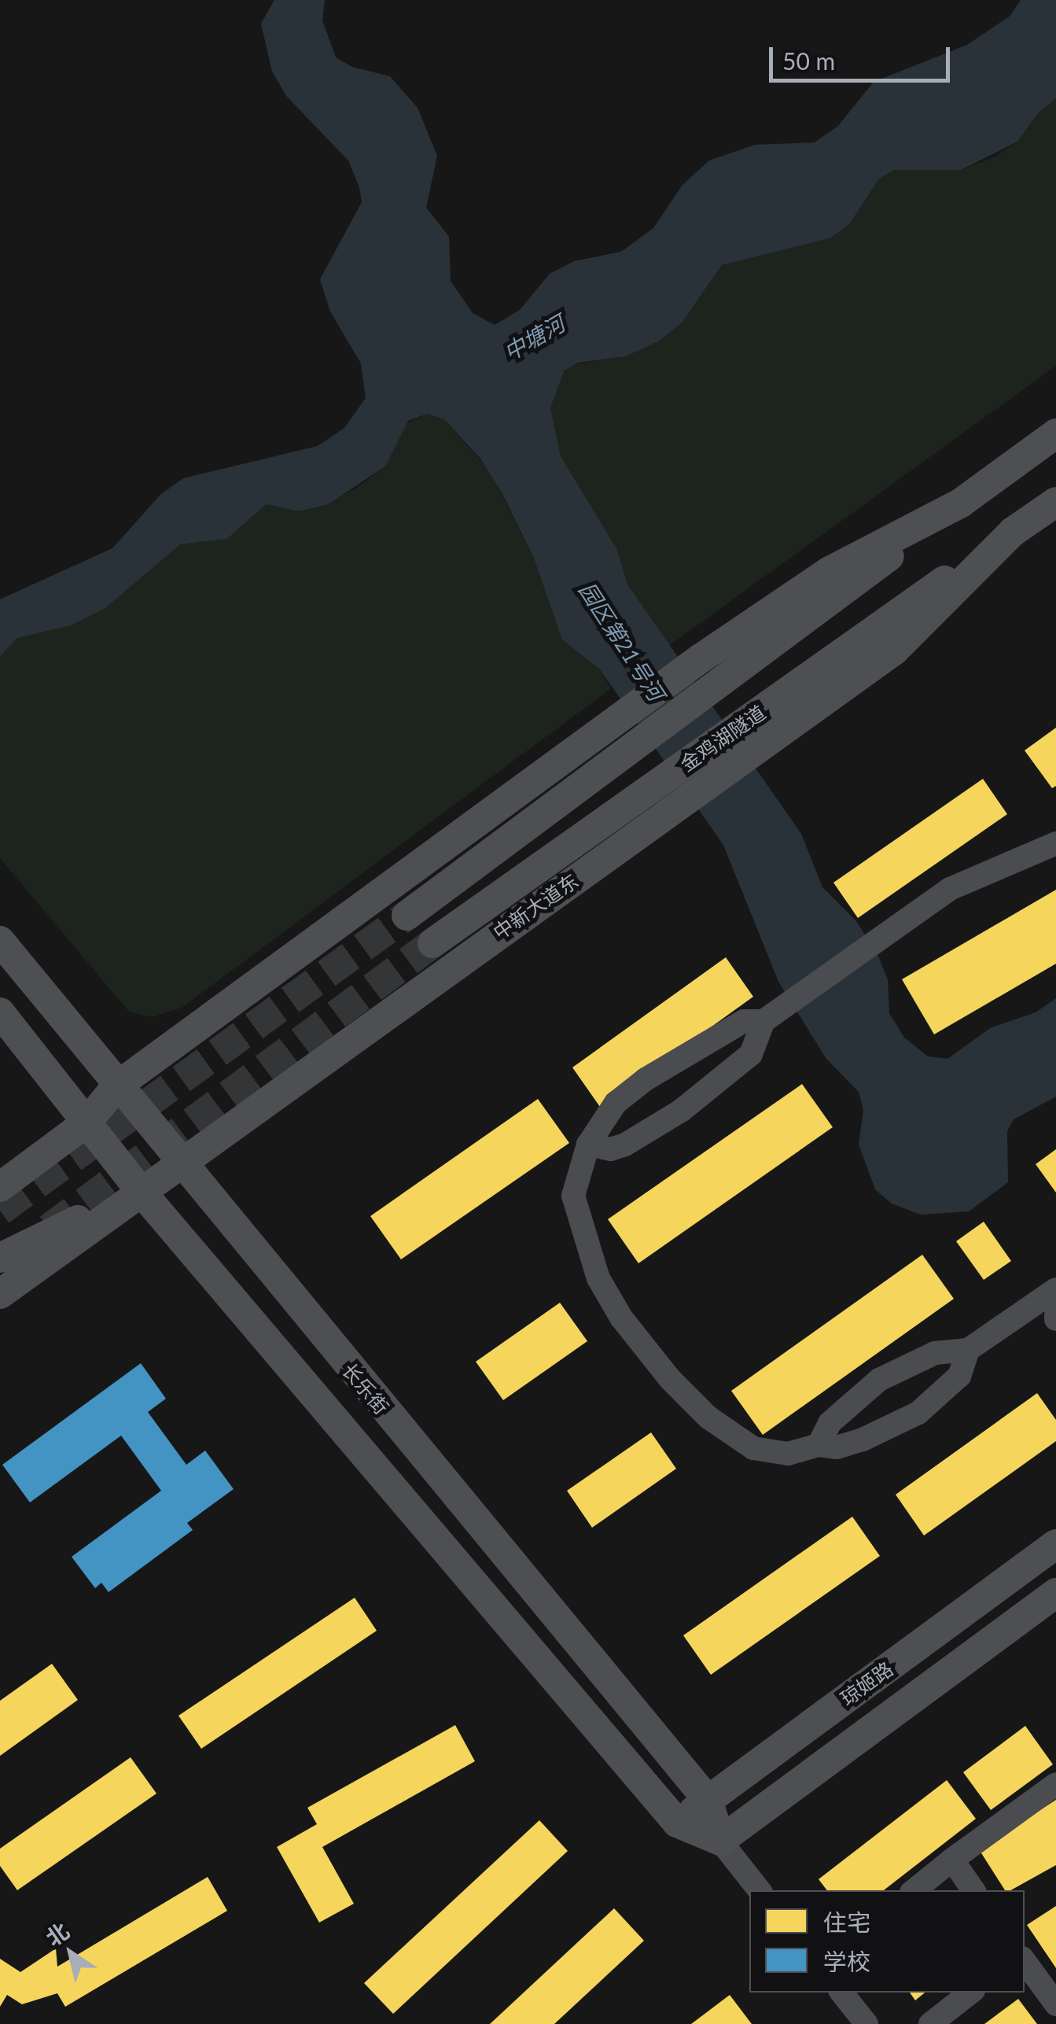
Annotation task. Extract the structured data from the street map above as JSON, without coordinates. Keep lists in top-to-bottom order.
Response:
{
  "streets": {
    "main road": [
      "金鸡湖隧道",
      "中新大道东",
      "长乐街",
      "琼姬路"
    ]
  },
  "crossings": [
    ["金鸡湖隧道", "中新大道东"],
    ["中新大道东", "长乐街"],
    ["长乐街", "琼姬路"]
  ],
  "water": ["中塘河", "园区第21号河"],
  "legend": ["住宅", "学校"],
  "scale_bar": "50 m",
  "north": "top left"
}
